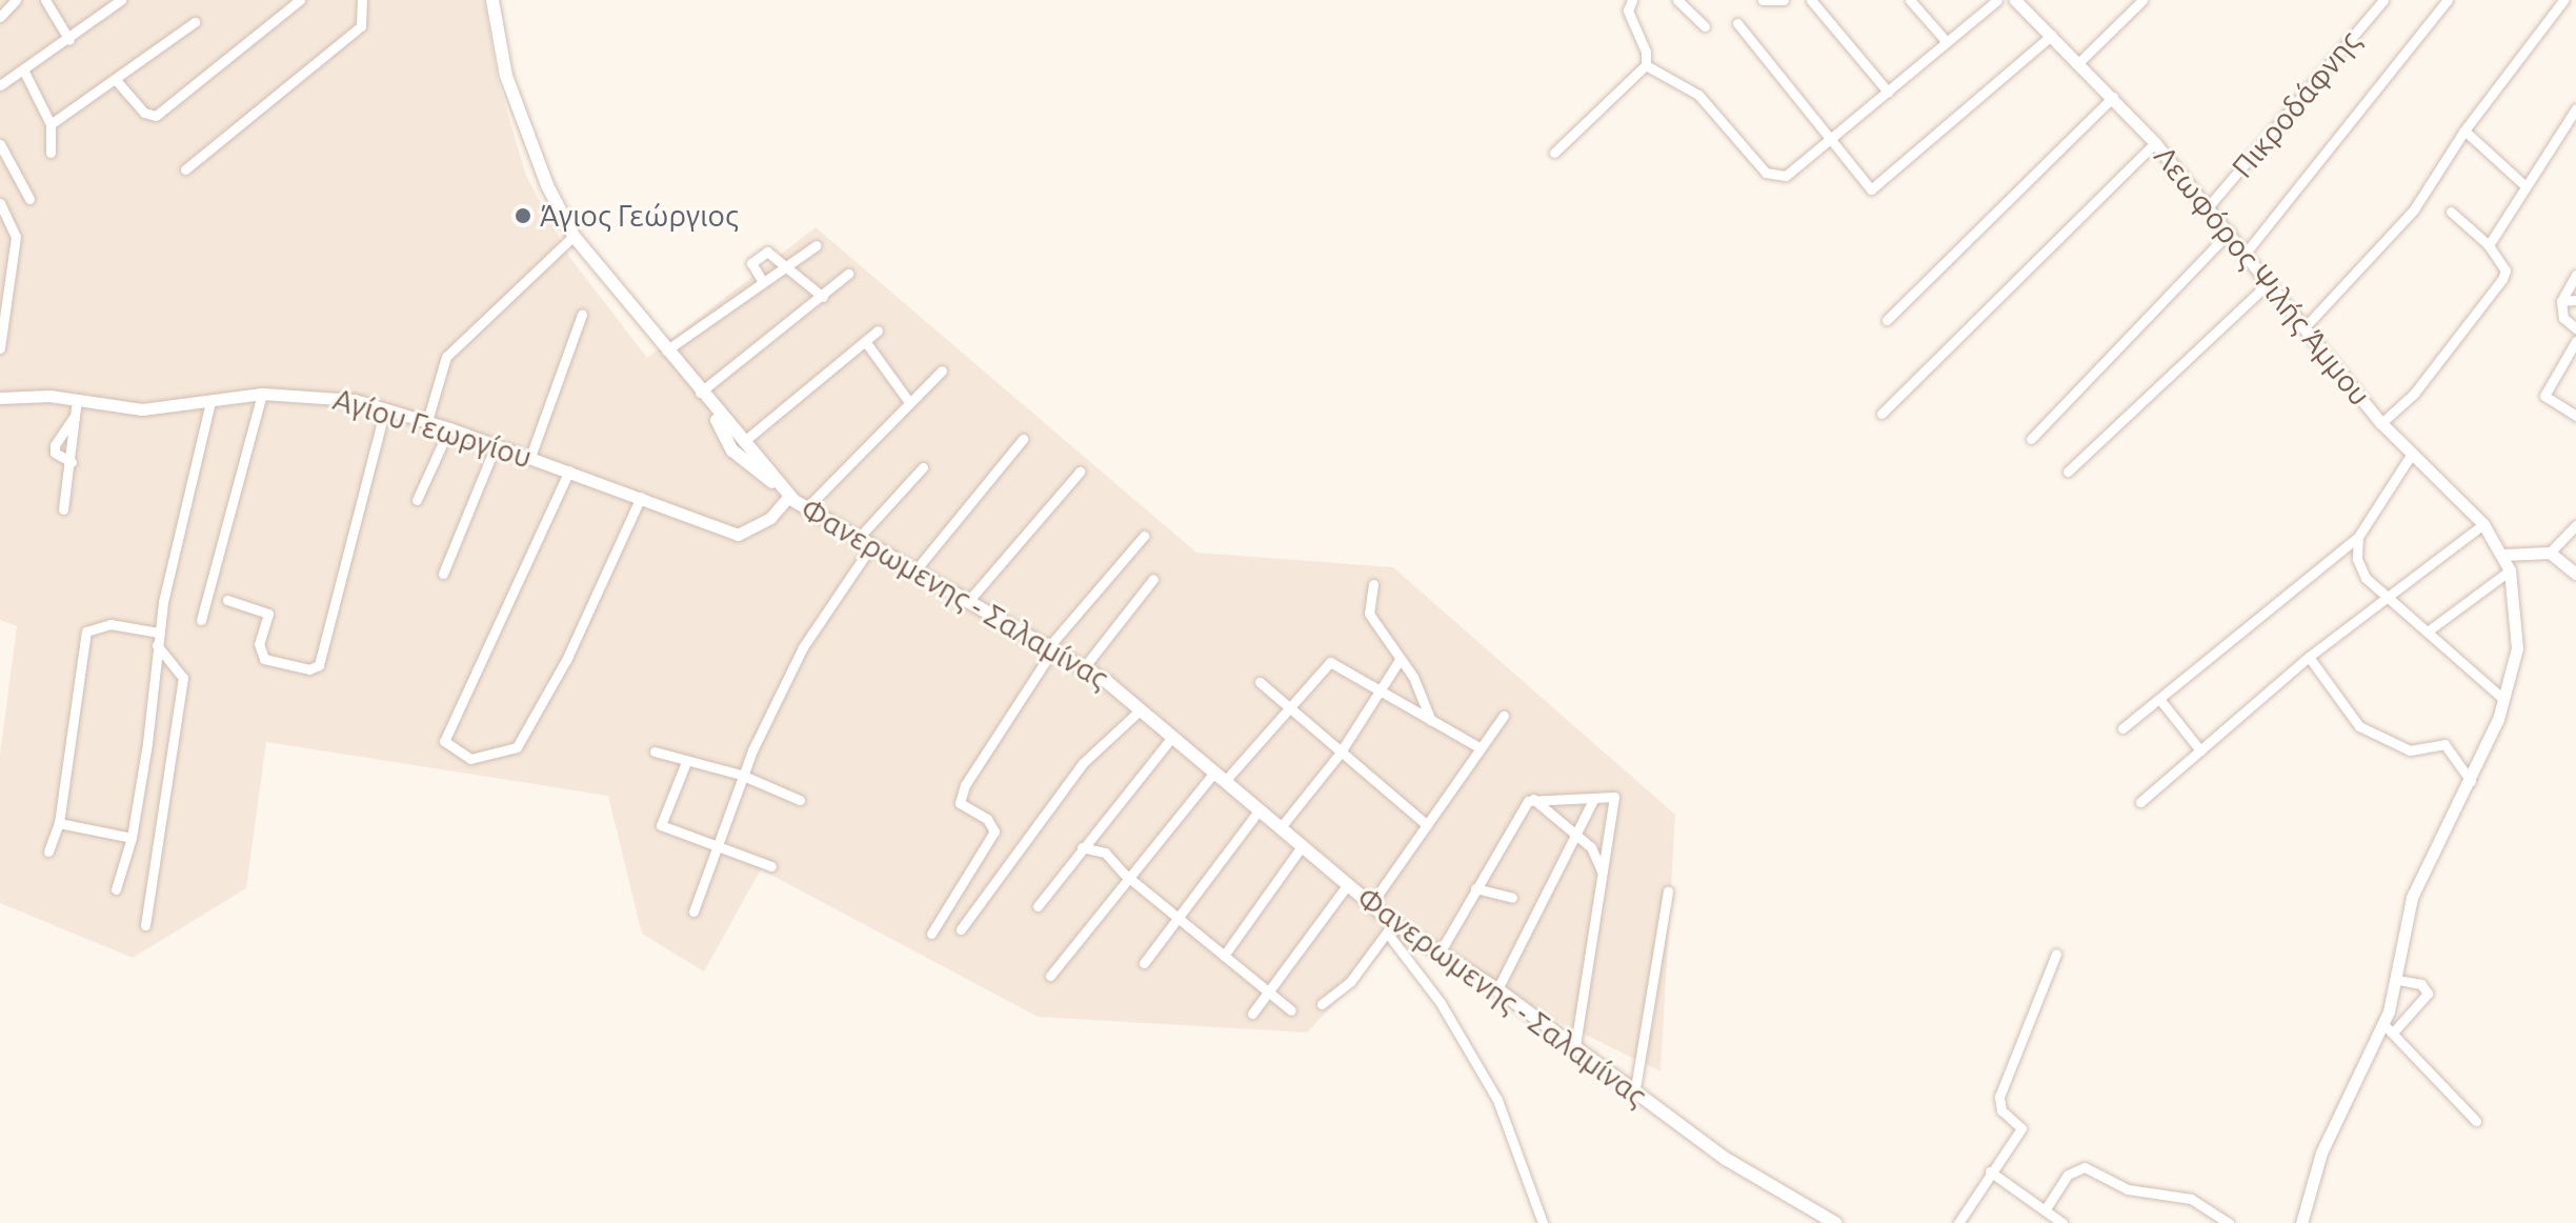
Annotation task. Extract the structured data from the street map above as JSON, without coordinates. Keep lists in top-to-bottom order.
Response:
{
  "streets": {
    "main road": ["Φανερωμενης - Σαλαμίνας"],
    "street": ["Πικροδάφνης", "Λεωφόρος Ψιλής Άμμου", "Αγίου Γεωργίου"]
  },
  "crossings": [
    ["Πικροδάφνης", "Λεωφόρος Ψιλής Άμμου"],
    ["Αγίου Γεωργίου", "Φανερωμενης - Σαλαμίνας"]
  ],
  "places": ["Άγιος Γεώργιος"]
}
